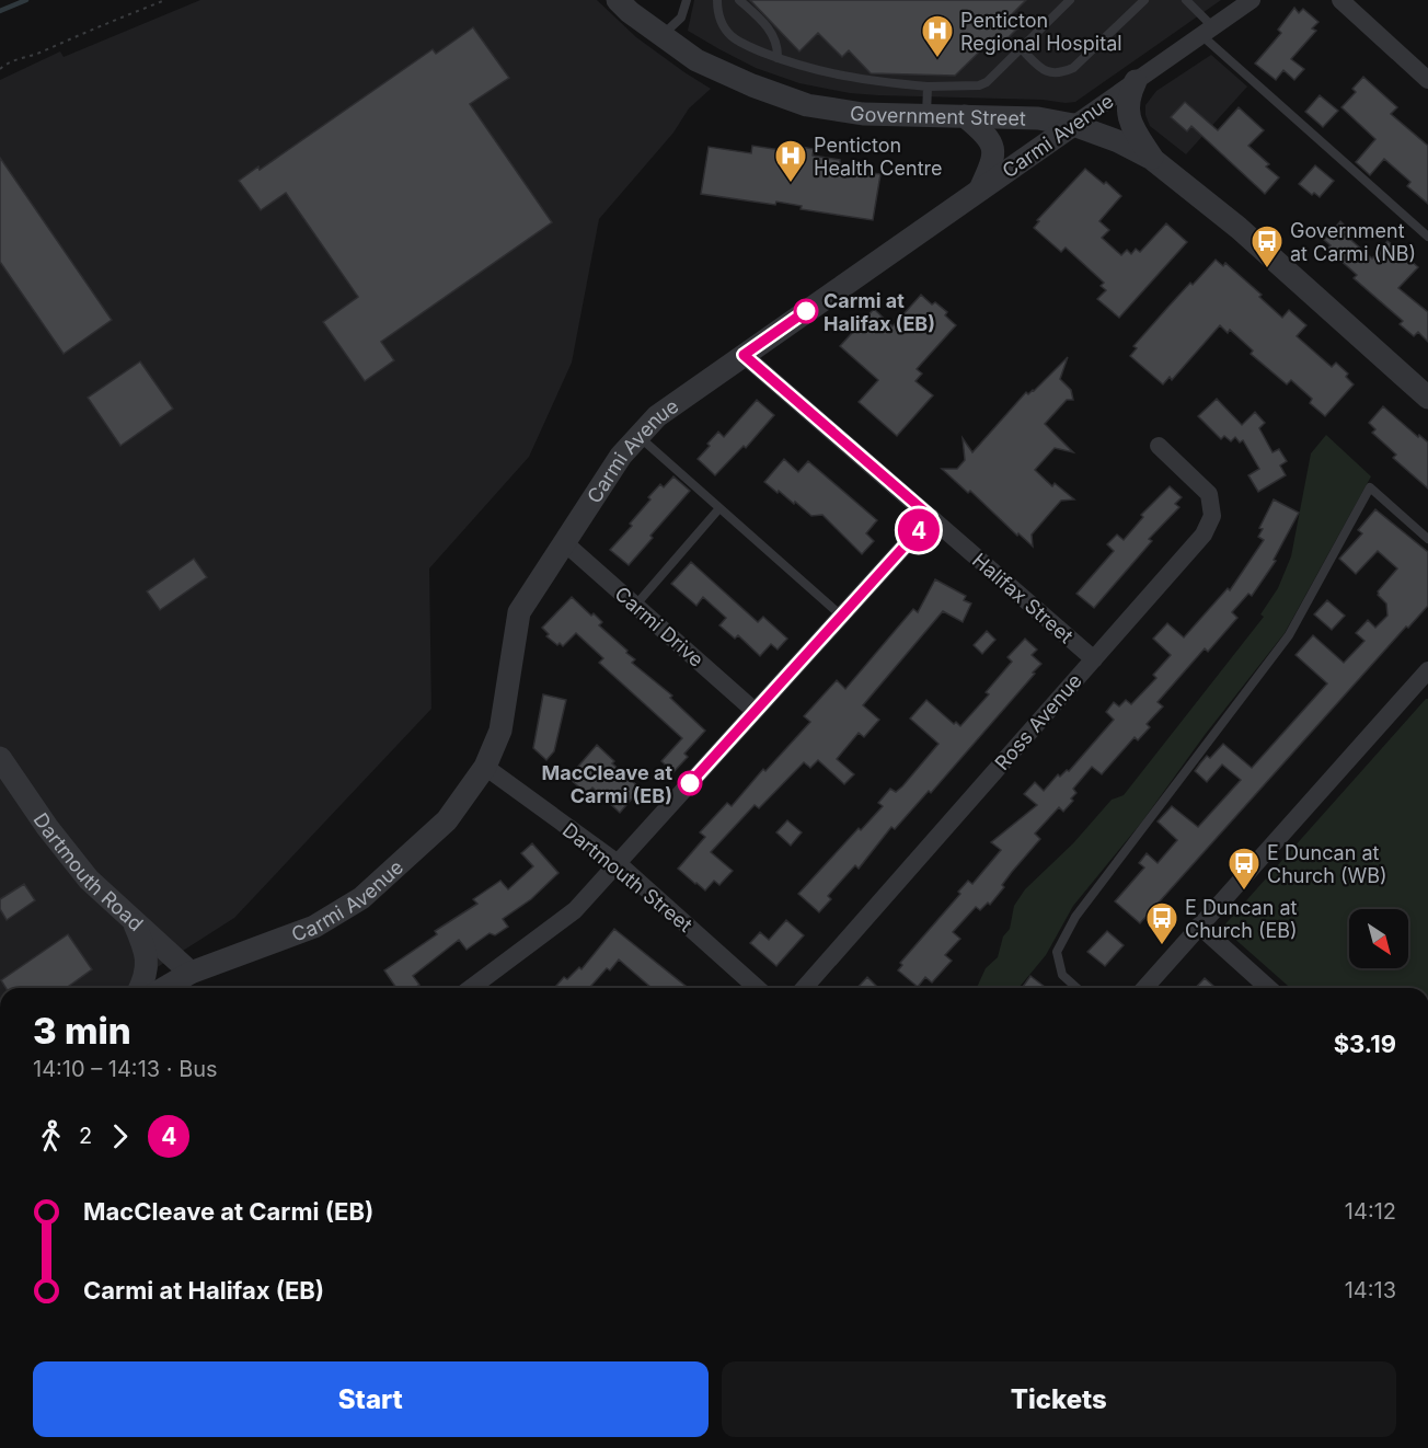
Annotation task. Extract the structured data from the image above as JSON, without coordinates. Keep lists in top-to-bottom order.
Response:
{
  "streets": {
    "street": [
      "Government Street",
      "Carmi Avenue",
      "Halifax Street",
      "Carmi Drive",
      "Ross Avenue",
      "Dartmouth Road",
      "Dartmouth Street"
    ]
  },
  "crossings": [
    ["Government Street", "Carmi Avenue"],
    ["Carmi Avenue", "Halifax Street"],
    ["Carmi Avenue", "Carmi Drive"],
    ["Carmi Avenue", "Dartmouth Road"],
    ["Carmi Avenue", "Dartmouth Street"],
    ["Halifax Street", "Ross Avenue"]
  ],
  "places": {
    "hospital": ["Penticton Regional Hospital", "Penticton Health Centre"],
    "bus stop": ["Government at Carmi (NB)", "E Duncan at Church (WB)", "E Duncan at Church (EB)"],
    "other": ["Carmi at Halifax (EB)", "MacCleave at Carmi (EB)"]
  },
  "lines": ["bus line 4"],
  "north": "bottom right",
  "page": {
    "on_map": "4",
    "heading": ["3 min", "14:10 – 14:13 · Bus", "$3.19"],
    "legs": ["2", "4"],
    "list": [
      {
        "name": "MacCleave at Carmi (EB)",
        "value": "14:12"
      },
      {
        "name": "Carmi at Halifax (EB)",
        "value": "14:13"
      }
    ],
    "buttons": ["Start", "Tickets"]
  }
}
